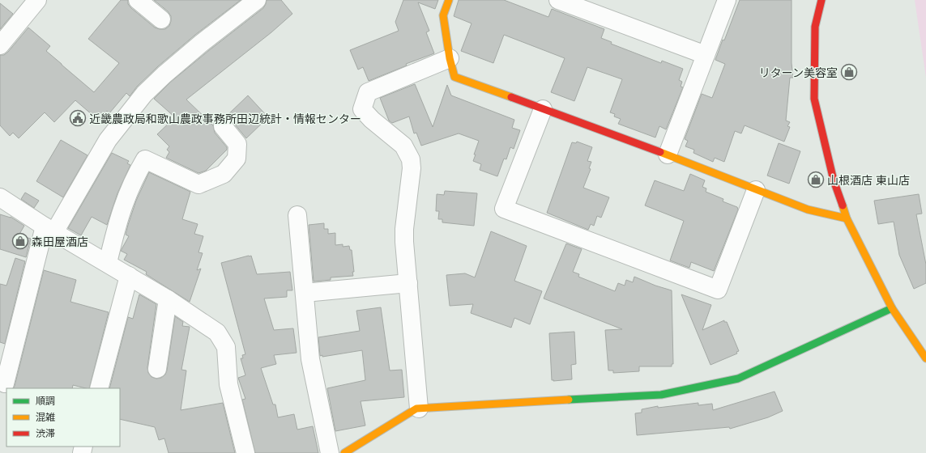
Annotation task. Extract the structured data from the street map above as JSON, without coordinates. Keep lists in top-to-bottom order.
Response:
{
  "places": {
    "shop": ["リターン美容室", "山根酒店 東山店", "森田屋酒店"],
    "public building": ["近畿農政局和歌山農政事務所田辺統計・情報センター"]
  },
  "legend": ["順調", "混雑", "渋滞"]
}
